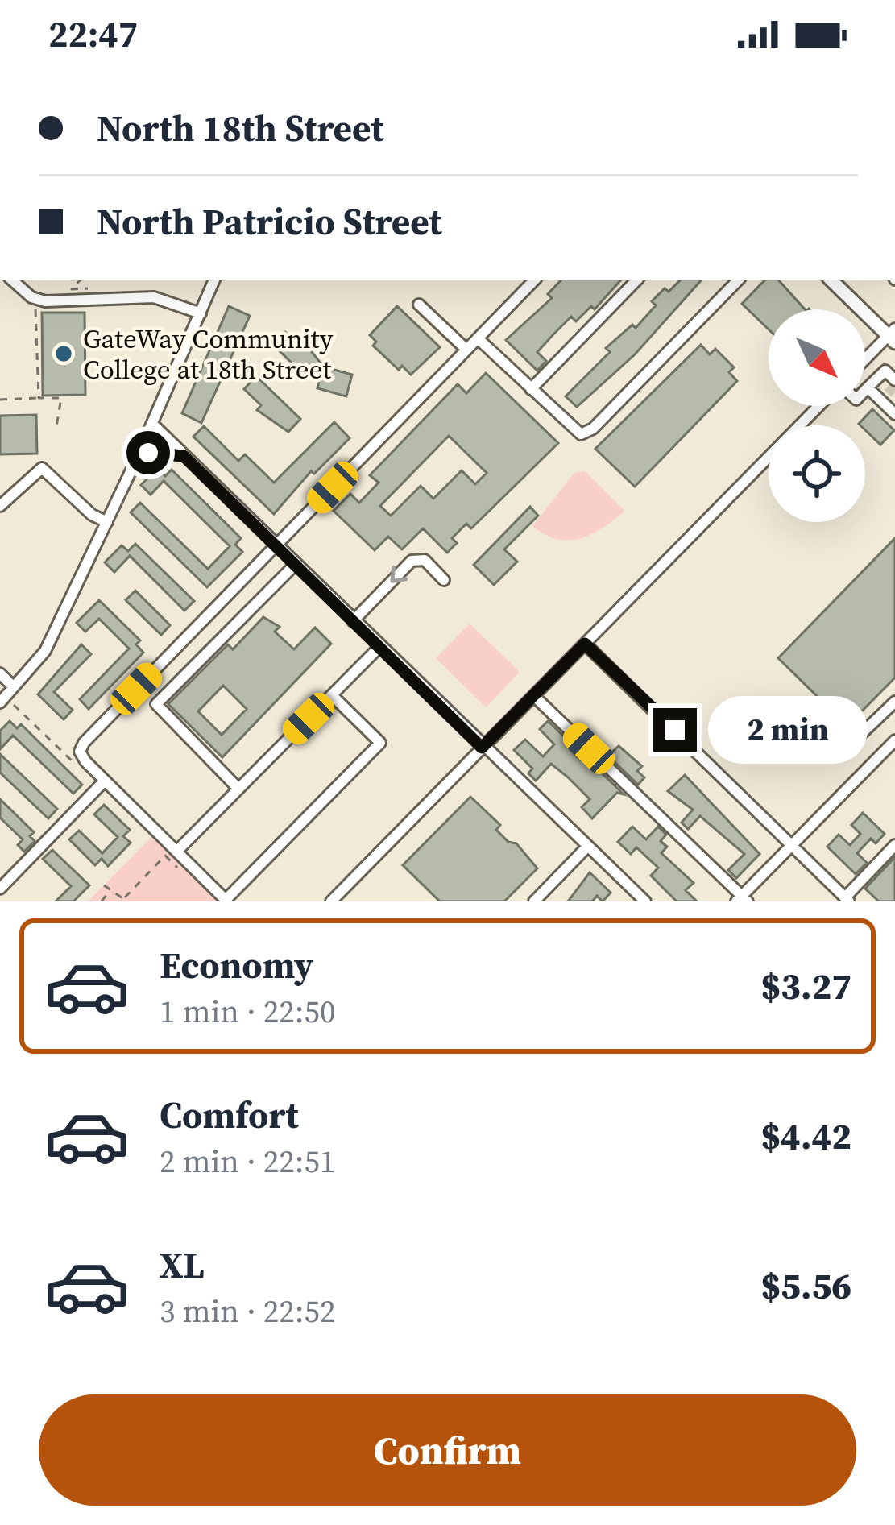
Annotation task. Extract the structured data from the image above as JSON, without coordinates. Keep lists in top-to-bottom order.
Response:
{
  "places": ["GateWay Community College at 18th Street"],
  "north": "bottom right",
  "page": {
    "status": "22:47",
    "banner": ["North 18th Street", "North Patricio Street"],
    "bubble": "2 min",
    "list": [
      {
        "name": "Economy",
        "note": "1 min · 22:50",
        "value": "$3.27"
      },
      {
        "name": "Comfort",
        "note": "2 min · 22:51",
        "value": "$4.42"
      },
      {
        "name": "XL",
        "note": "3 min · 22:52",
        "value": "$5.56"
      }
    ],
    "buttons": "Confirm"
  }
}
